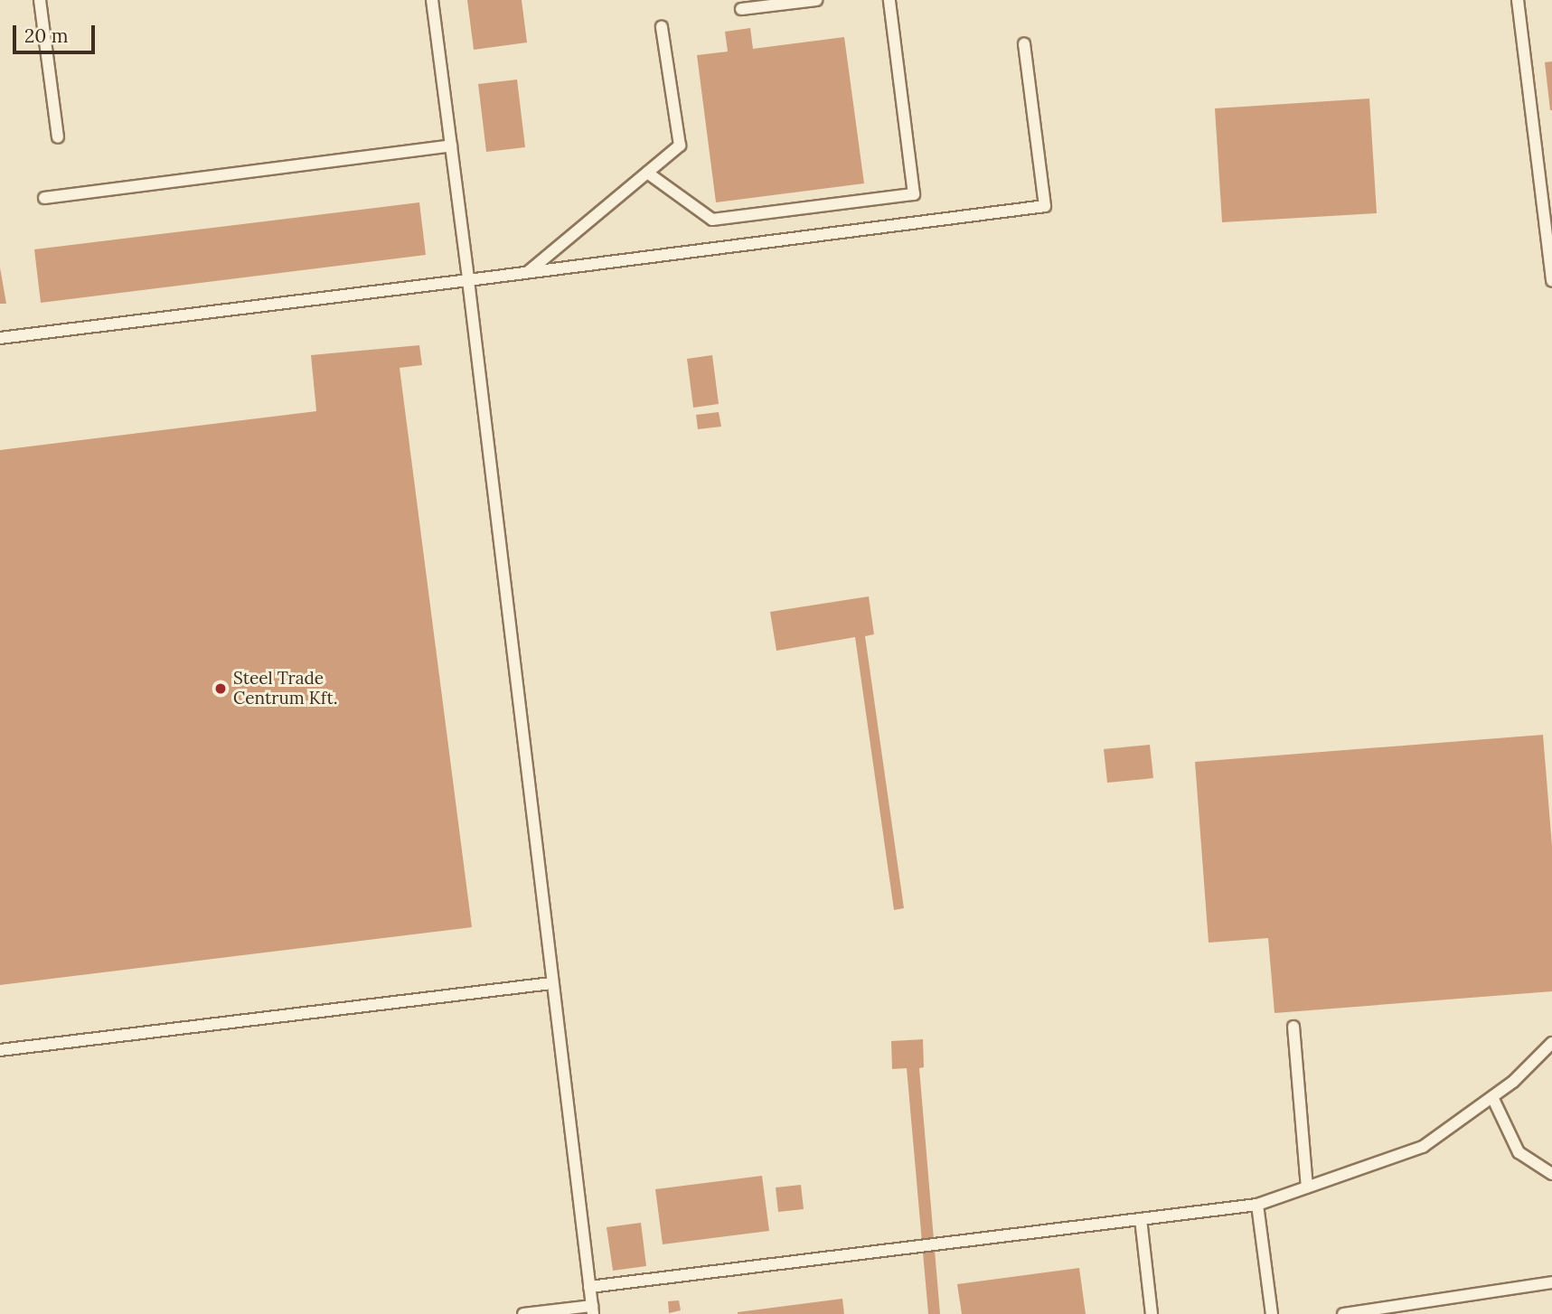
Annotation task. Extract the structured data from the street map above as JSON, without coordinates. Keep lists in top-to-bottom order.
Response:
{
  "places": ["Steel Trade Centrum Kft."],
  "scale_bar": "20 m"
}
